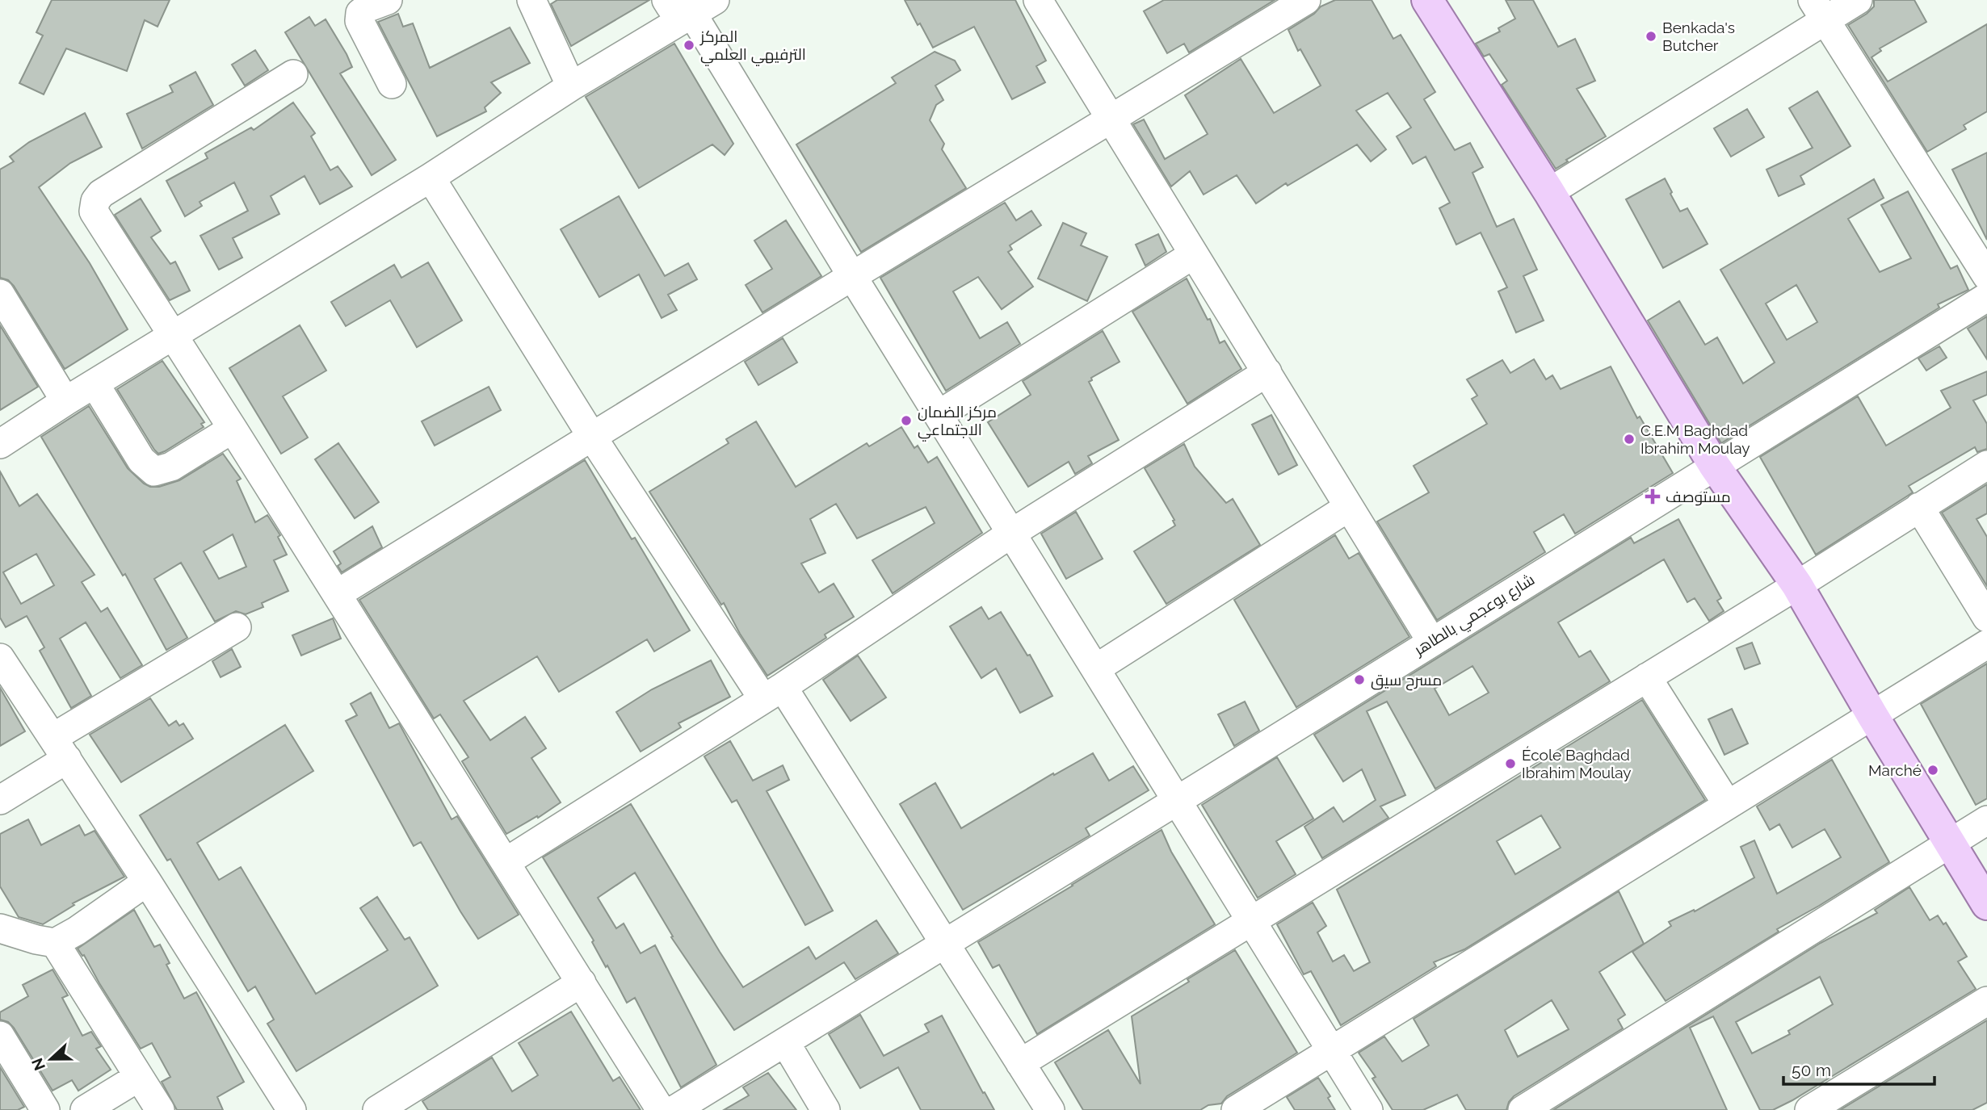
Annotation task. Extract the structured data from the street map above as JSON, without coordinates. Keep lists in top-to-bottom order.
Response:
{
  "streets": {
    "street": ["شارع بوعجمي بالطاهر"]
  },
  "places": {
    "other": [
      "Benkada's Butcher",
      "المركز الترفيهي العلمي",
      "مركز الضمان الاجتماعي",
      "C.E.M Baghdad Ibrahim Moulay",
      "مسرح سيق",
      "École Baghdad Ibrahim Moulay",
      "Marché"
    ],
    "health": ["مستوصف"]
  },
  "scale_bar": "50 m",
  "north": "left"
}
